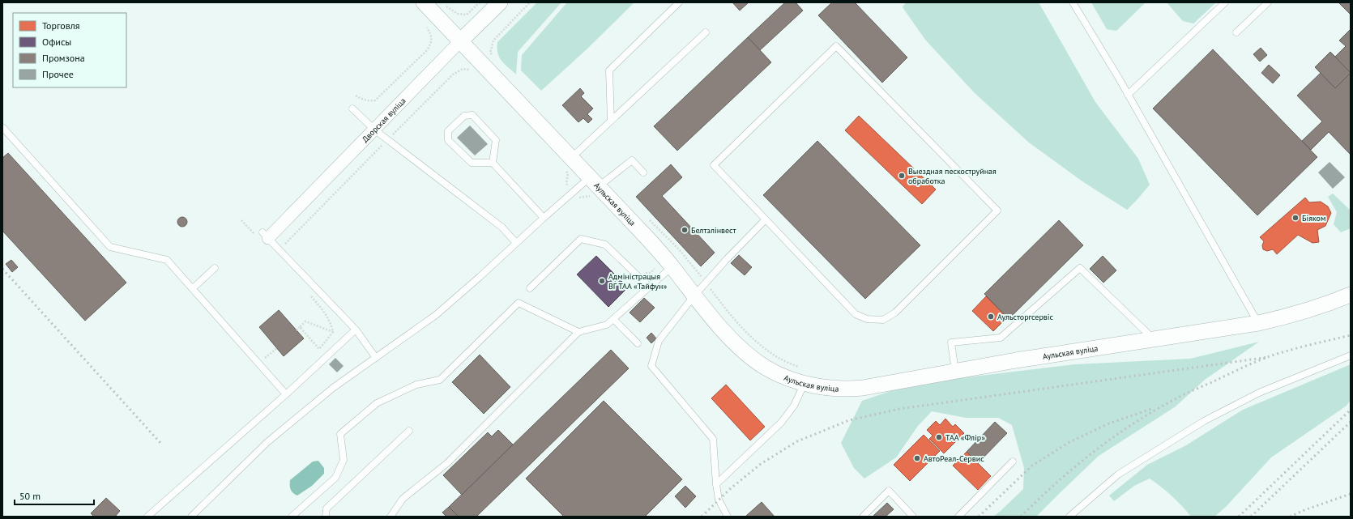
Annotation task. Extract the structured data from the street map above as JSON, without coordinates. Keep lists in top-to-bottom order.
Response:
{
  "streets": {
    "street": ["Дворская вуліца", "Аульская вуліца"]
  },
  "crossings": [
    ["Дворская вуліца", "Аульская вуліца"]
  ],
  "places": [
    "Выездная пескоструйная обработка",
    "Біяком",
    "Белтэлінвест",
    "Адміністрацыя ВГ ТАА «Тайфун»",
    "Аульсторгсервіс",
    "ТАА «Флір»",
    "АвтоРеал-Сервис"
  ],
  "legend": [
    "Торговля",
    "Офисы",
    "Промзона",
    "Прочее"
  ],
  "scale_bar": "50 m"
}
